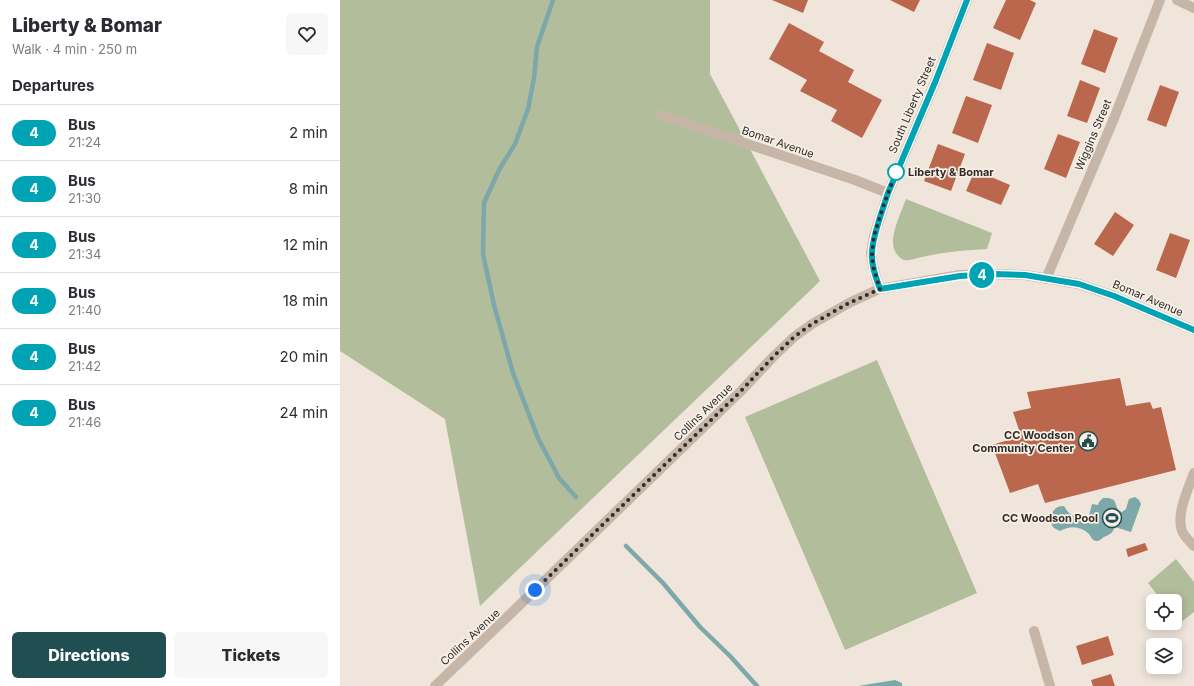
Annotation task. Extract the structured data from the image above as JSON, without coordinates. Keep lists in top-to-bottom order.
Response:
{
  "streets": {
    "street": [
      "South Liberty Street",
      "Wiggins Street",
      "Bomar Avenue",
      "Collins Avenue"
    ]
  },
  "crossings": [
    ["South Liberty Street", "Bomar Avenue"],
    ["South Liberty Street", "Collins Avenue"],
    ["Wiggins Street", "Bomar Avenue"],
    ["Wiggins Street", "Collins Avenue"],
    ["Bomar Avenue", "Collins Avenue"]
  ],
  "places": {
    "other": ["Liberty & Bomar"],
    "public building": ["CC Woodson Community Center"],
    "sports": ["CC Woodson Pool"]
  },
  "lines": ["bus line 4"],
  "page": {
    "heading": [
      ["Liberty & Bomar", "Walk · 4 min · 250 m"],
      "Departures"
    ],
    "on_map": "4",
    "list": [
      {
        "mark": "4",
        "name": "Bus",
        "note": "21:24",
        "value": "2 min"
      },
      {
        "mark": "4",
        "name": "Bus",
        "note": "21:30",
        "value": "8 min"
      },
      {
        "mark": "4",
        "name": "Bus",
        "note": "21:34",
        "value": "12 min"
      },
      {
        "mark": "4",
        "name": "Bus",
        "note": "21:40",
        "value": "18 min"
      },
      {
        "mark": "4",
        "name": "Bus",
        "note": "21:42",
        "value": "20 min"
      },
      {
        "mark": "4",
        "name": "Bus",
        "note": "21:46",
        "value": "24 min"
      }
    ],
    "buttons": ["Directions", "Tickets"]
  }
}
